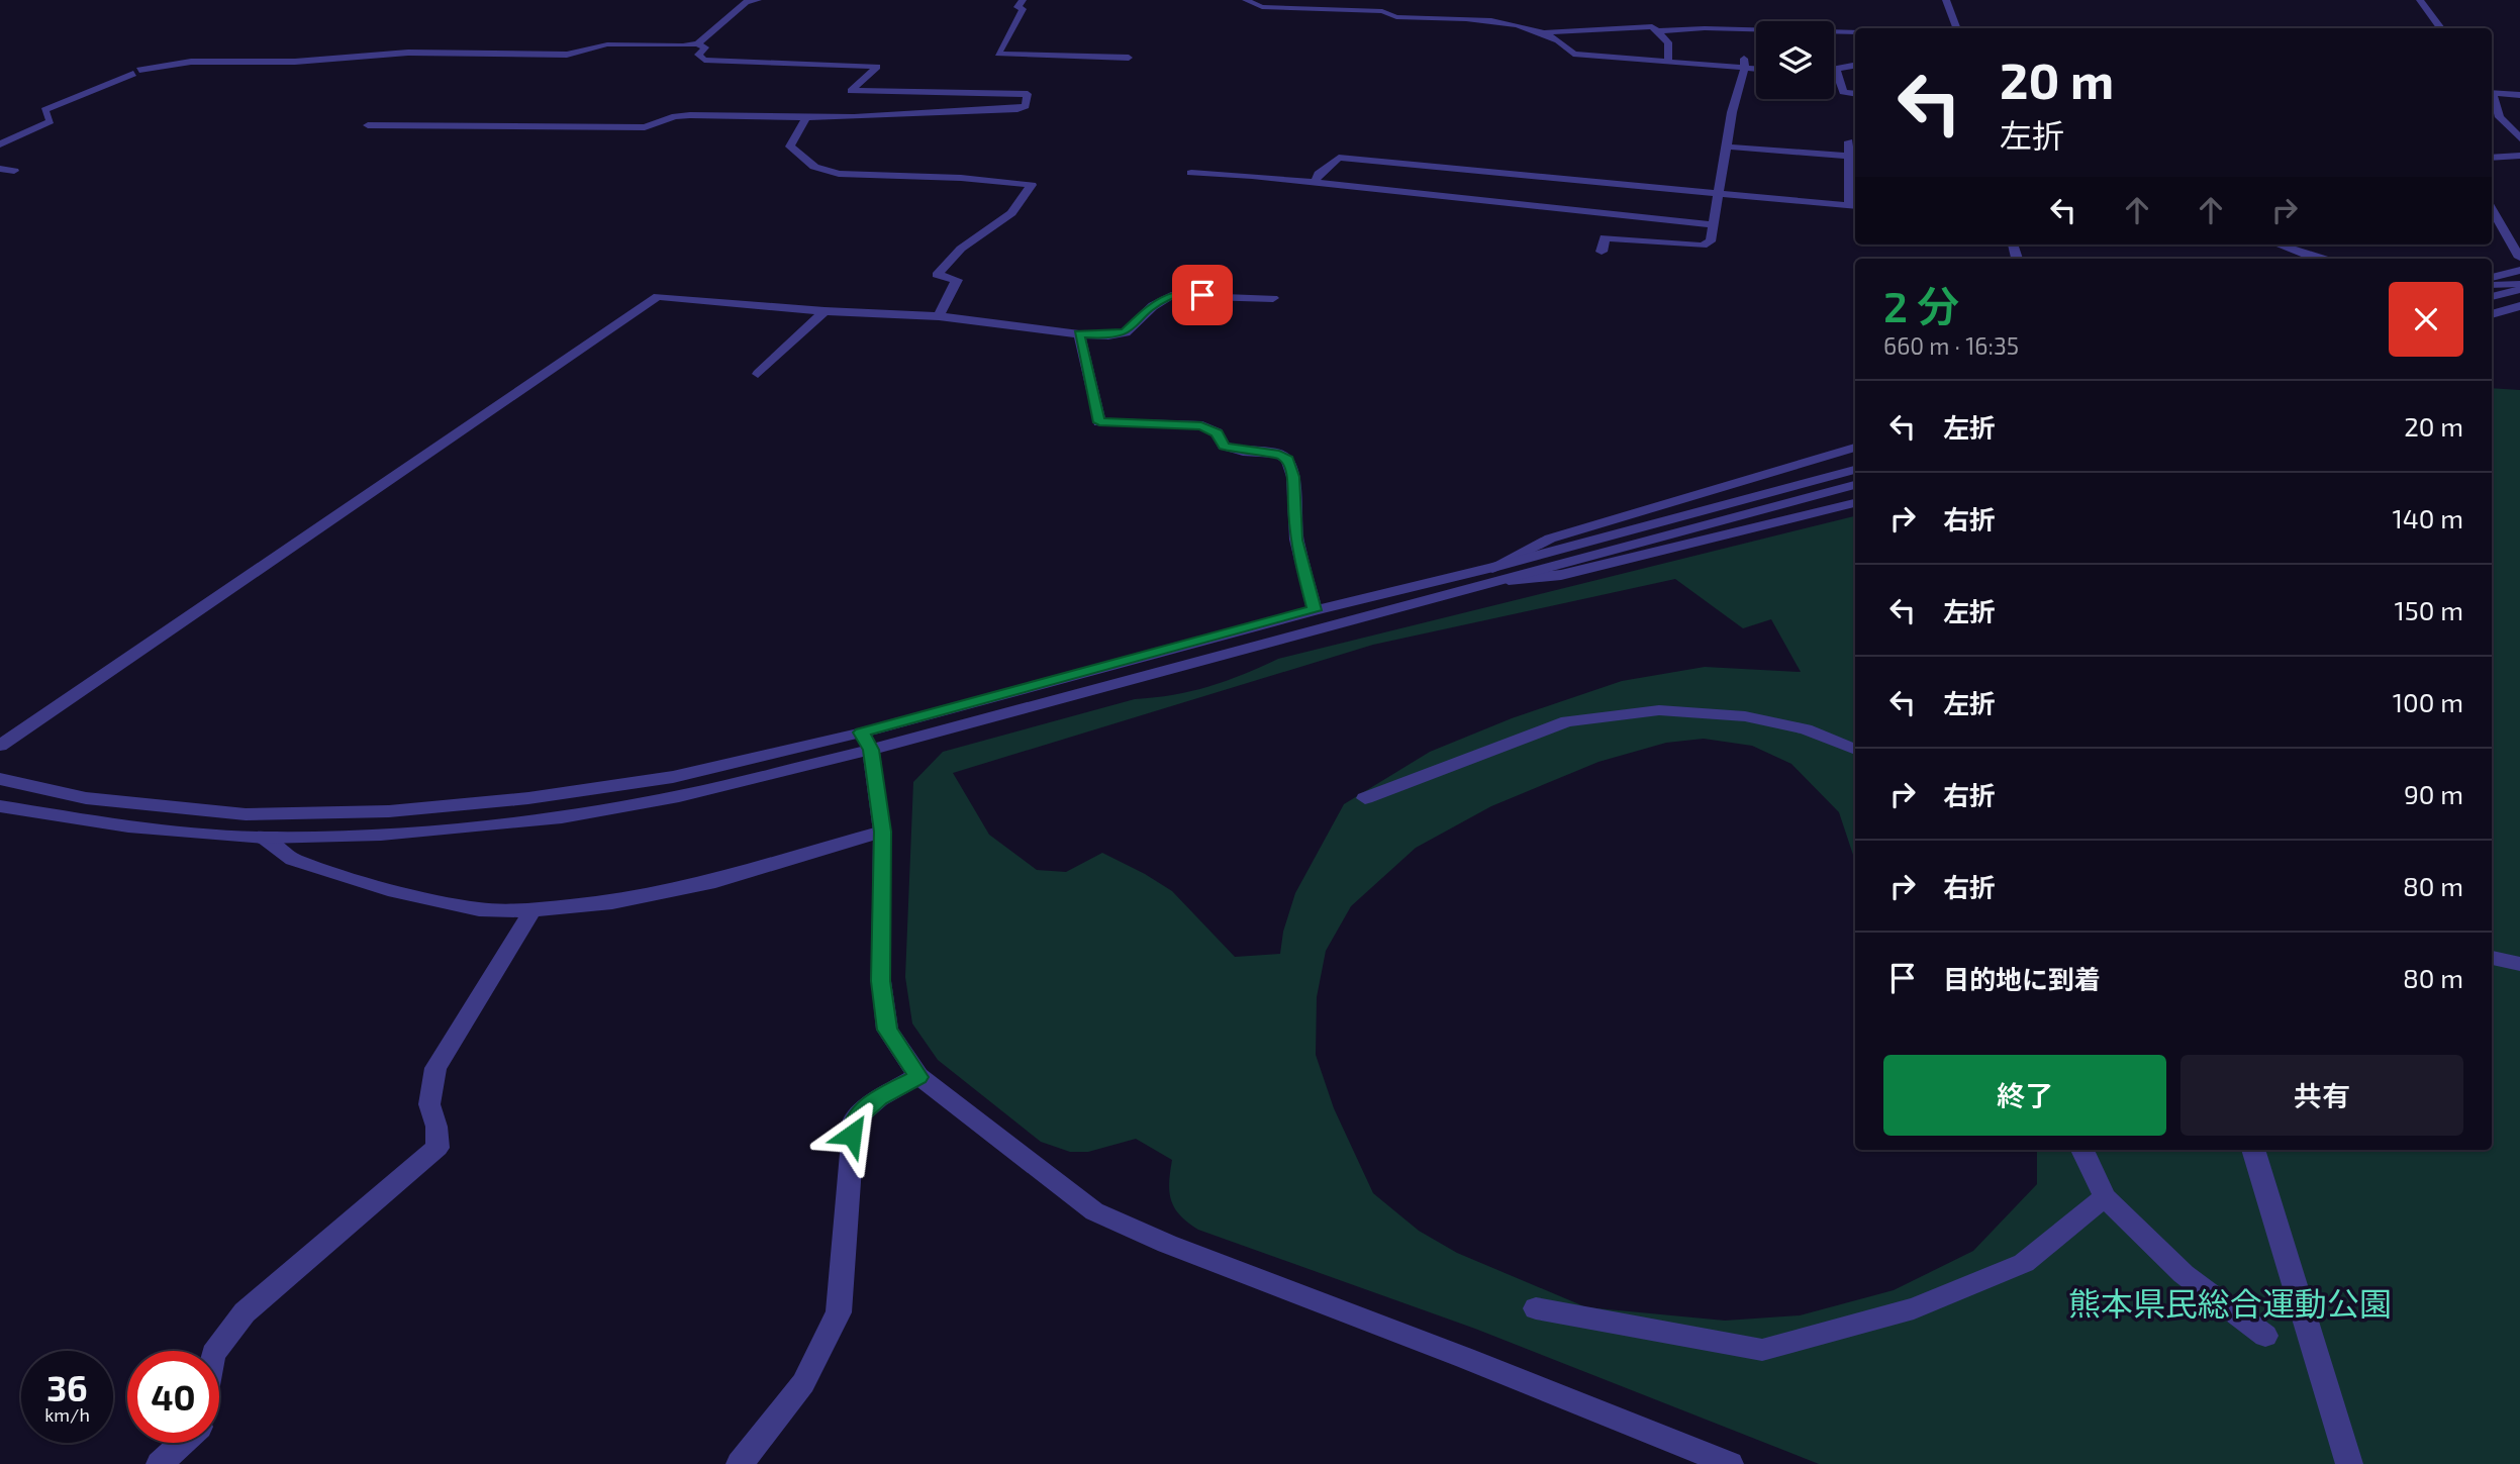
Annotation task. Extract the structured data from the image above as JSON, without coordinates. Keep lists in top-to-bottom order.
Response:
{
  "parks": ["熊本県民総合運動公園"],
  "page": {
    "turn": ["20 m", "左折"],
    "heading": ["2 分", "660 m · 16:35"],
    "list": [
      {
        "name": "左折",
        "value": "20 m"
      },
      {
        "name": "右折",
        "value": "140 m"
      },
      {
        "name": "左折",
        "value": "150 m"
      },
      {
        "name": "左折",
        "value": "100 m"
      },
      {
        "name": "右折",
        "value": "90 m"
      },
      {
        "name": "右折",
        "value": "80 m"
      },
      {
        "name": "目的地に到着",
        "value": "80 m"
      }
    ],
    "buttons": ["終了", "共有"],
    "speed": "36 km/h",
    "limit": "40"
  }
}
